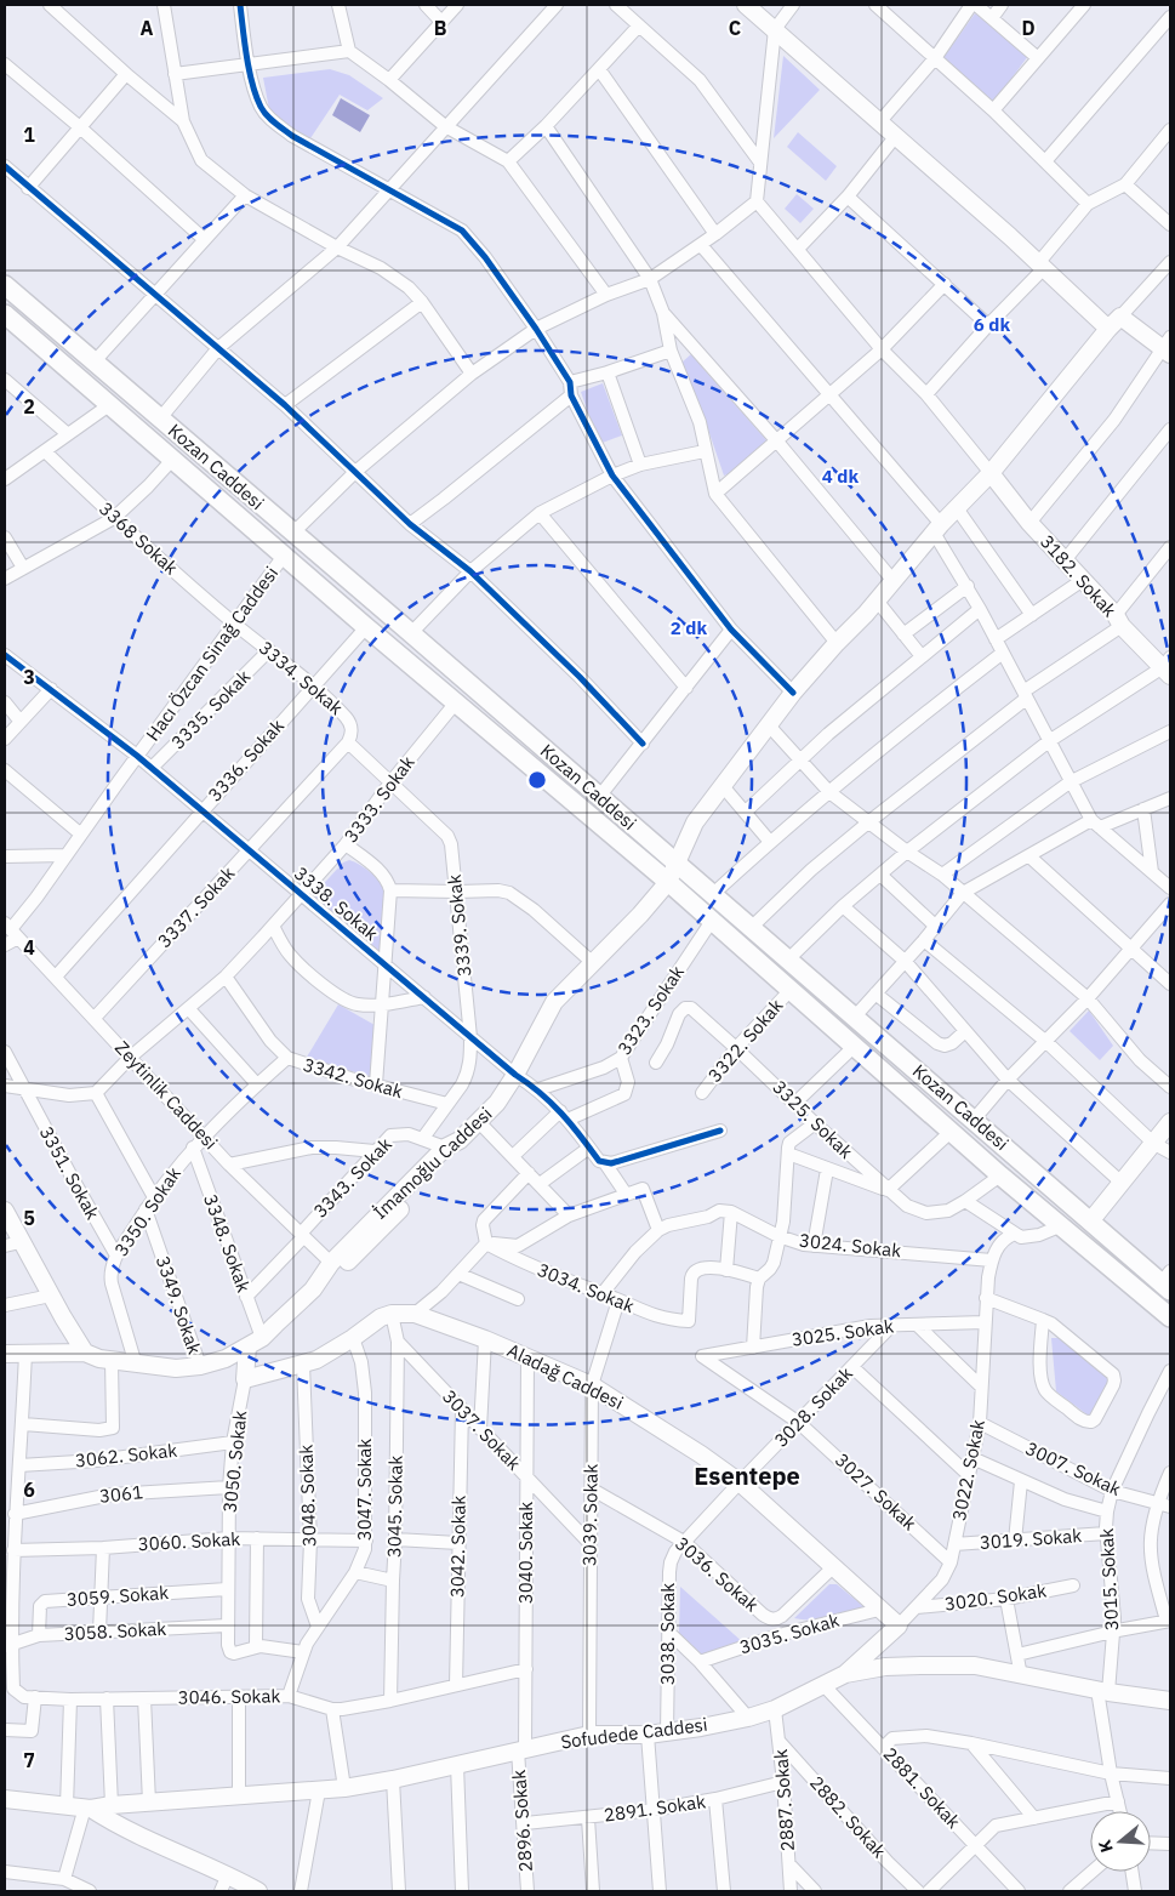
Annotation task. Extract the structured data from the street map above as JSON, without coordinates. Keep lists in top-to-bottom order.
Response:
{
  "streets": {
    "highway": ["Kozan Caddesi"],
    "main road": [
      "3182. Sokak",
      "İmamoğlu Caddesi",
      "Aladağ Caddesi",
      "3022. Sokak",
      "Sofudede Caddesi"
    ],
    "street": [
      "3368 Sokak",
      "Hacı Özcan Sinağ Caddesi",
      "3334. Sokak",
      "3335. Sokak",
      "3336. Sokak",
      "3333. Sokak",
      "3338. Sokak",
      "3337. Sokak",
      "3339. Sokak",
      "3323. Sokak",
      "3322. Sokak",
      "3342. Sokak",
      "Zeytinlik Caddesi",
      "3325. Sokak",
      "3351. Sokak",
      "3343. Sokak",
      "3350. Sokak",
      "3348. Sokak",
      "3024. Sokak",
      "3034. Sokak",
      "3349. Sokak",
      "3025. Sokak",
      "3028. Sokak",
      "3037. Sokak",
      "3062. Sokak",
      "3050. Sokak",
      "3007. Sokak",
      "3047. Sokak",
      "3027. Sokak",
      "3061",
      "3048. Sokak",
      "3045. Sokak",
      "3039. Sokak",
      "3019. Sokak",
      "3060. Sokak",
      "3042. Sokak",
      "3040. Sokak",
      "3036. Sokak",
      "3015. Sokak",
      "3059. Sokak",
      "3020. Sokak",
      "3058. Sokak",
      "3038. Sokak",
      "3035. Sokak",
      "3046. Sokak",
      "2881. Sokak",
      "2887. Sokak",
      "2891. Sokak",
      "2882. Sokak",
      "2896. Sokak"
    ]
  },
  "crossings": [
    ["Kozan Caddesi", "Hacı Özcan Sinağ Caddesi"],
    ["Kozan Caddesi", "3336. Sokak"],
    ["Kozan Caddesi", "3333. Sokak"],
    ["Kozan Caddesi", "3323. Sokak"],
    ["Kozan Caddesi", "3322. Sokak"],
    ["Kozan Caddesi", "3325. Sokak"],
    ["Kozan Caddesi", "İmamoğlu Caddesi"],
    ["3368 Sokak", "Hacı Özcan Sinağ Caddesi"],
    ["3368 Sokak", "3334. Sokak"],
    ["3182. Sokak", "İmamoğlu Caddesi"],
    ["Hacı Özcan Sinağ Caddesi", "3334. Sokak"],
    ["Hacı Özcan Sinağ Caddesi", "3338. Sokak"],
    ["Hacı Özcan Sinağ Caddesi", "Zeytinlik Caddesi"],
    ["3334. Sokak", "3335. Sokak"],
    ["3334. Sokak", "3336. Sokak"],
    ["3334. Sokak", "3337. Sokak"],
    ["3334. Sokak", "3339. Sokak"],
    ["3335. Sokak", "3338. Sokak"],
    ["3336. Sokak", "3338. Sokak"],
    ["3336. Sokak", "Zeytinlik Caddesi"],
    ["3333. Sokak", "3338. Sokak"],
    ["3333. Sokak", "3339. Sokak"],
    ["3333. Sokak", "3342. Sokak"],
    ["3333. Sokak", "Zeytinlik Caddesi"],
    ["3338. Sokak", "3337. Sokak"],
    ["3338. Sokak", "3339. Sokak"],
    ["3338. Sokak", "3323. Sokak"],
    ["3338. Sokak", "3342. Sokak"],
    ["3338. Sokak", "İmamoğlu Caddesi"],
    ["3337. Sokak", "3339. Sokak"],
    ["3337. Sokak", "Zeytinlik Caddesi"],
    ["3339. Sokak", "3342. Sokak"],
    ["3339. Sokak", "3343. Sokak"],
    ["3322. Sokak", "3325. Sokak"],
    ["3342. Sokak", "3350. Sokak"],
    ["Zeytinlik Caddesi", "İmamoğlu Caddesi"],
    ["Zeytinlik Caddesi", "3343. Sokak"],
    ["Zeytinlik Caddesi", "3350. Sokak"],
    ["İmamoğlu Caddesi", "3343. Sokak"],
    ["İmamoğlu Caddesi", "3350. Sokak"],
    ["İmamoğlu Caddesi", "3348. Sokak"],
    ["İmamoğlu Caddesi", "3349. Sokak"],
    ["İmamoğlu Caddesi", "3062. Sokak"],
    ["3351. Sokak", "3350. Sokak"],
    ["3343. Sokak", "3348. Sokak"],
    ["3350. Sokak", "3348. Sokak"],
    ["3350. Sokak", "3349. Sokak"],
    ["3024. Sokak", "3022. Sokak"],
    ["3034. Sokak", "3039. Sokak"],
    ["3025. Sokak", "3028. Sokak"],
    ["3025. Sokak", "3022. Sokak"],
    ["3025. Sokak", "3027. Sokak"],
    ["Aladağ Caddesi", "3028. Sokak"],
    ["Aladağ Caddesi", "3050. Sokak"],
    ["Aladağ Caddesi", "3022. Sokak"],
    ["Aladağ Caddesi", "3047. Sokak"],
    ["Aladağ Caddesi", "3048. Sokak"],
    ["Aladağ Caddesi", "3045. Sokak"],
    ["Aladağ Caddesi", "3039. Sokak"],
    ["Aladağ Caddesi", "3040. Sokak"],
    ["Aladağ Caddesi", "3036. Sokak"],
    ["Aladağ Caddesi", "3035. Sokak"],
    ["3028. Sokak", "3027. Sokak"],
    ["3028. Sokak", "3036. Sokak"],
    ["3028. Sokak", "3038. Sokak"],
    ["3037. Sokak", "3045. Sokak"],
    ["3037. Sokak", "3039. Sokak"],
    ["3037. Sokak", "3042. Sokak"],
    ["3037. Sokak", "3040. Sokak"],
    ["3062. Sokak", "3050. Sokak"],
    ["3050. Sokak", "3047. Sokak"],
    ["3050. Sokak", "3061"],
    ["3050. Sokak", "3060. Sokak"],
    ["3050. Sokak", "3059. Sokak"],
    ["3050. Sokak", "3058. Sokak"],
    ["3007. Sokak", "3022. Sokak"],
    ["3007. Sokak", "3015. Sokak"],
    ["3022. Sokak", "3027. Sokak"],
    ["3022. Sokak", "3019. Sokak"],
    ["3022. Sokak", "3020. Sokak"],
    ["3022. Sokak", "Sofudede Caddesi"],
    ["3047. Sokak", "3048. Sokak"],
    ["3047. Sokak", "3060. Sokak"],
    ["3047. Sokak", "3046. Sokak"],
    ["3048. Sokak", "3060. Sokak"],
    ["3045. Sokak", "3046. Sokak"],
    ["3039. Sokak", "3036. Sokak"],
    ["3039. Sokak", "Sofudede Caddesi"],
    ["3019. Sokak", "3015. Sokak"],
    ["3042. Sokak", "3046. Sokak"],
    ["3040. Sokak", "3046. Sokak"],
    ["3040. Sokak", "Sofudede Caddesi"],
    ["3040. Sokak", "2896. Sokak"],
    ["3036. Sokak", "3038. Sokak"],
    ["3015. Sokak", "Sofudede Caddesi"],
    ["3059. Sokak", "3058. Sokak"],
    ["3058. Sokak", "3046. Sokak"],
    ["3038. Sokak", "Sofudede Caddesi"],
    ["Sofudede Caddesi", "2881. Sokak"],
    ["Sofudede Caddesi", "2887. Sokak"],
    ["Sofudede Caddesi", "2896. Sokak"],
    ["2887. Sokak", "2891. Sokak"],
    ["2887. Sokak", "2882. Sokak"],
    ["2891. Sokak", "2896. Sokak"]
  ],
  "districts": ["Esentepe"],
  "north": "left",
  "grid": {
    "columns": [
      "A",
      "B",
      "C",
      "D"
    ],
    "rows": [
      "1",
      "2",
      "3",
      "4",
      "5",
      "6",
      "7"
    ]
  },
  "rings": ["6 dk", "4 dk", "2 dk"]
}
